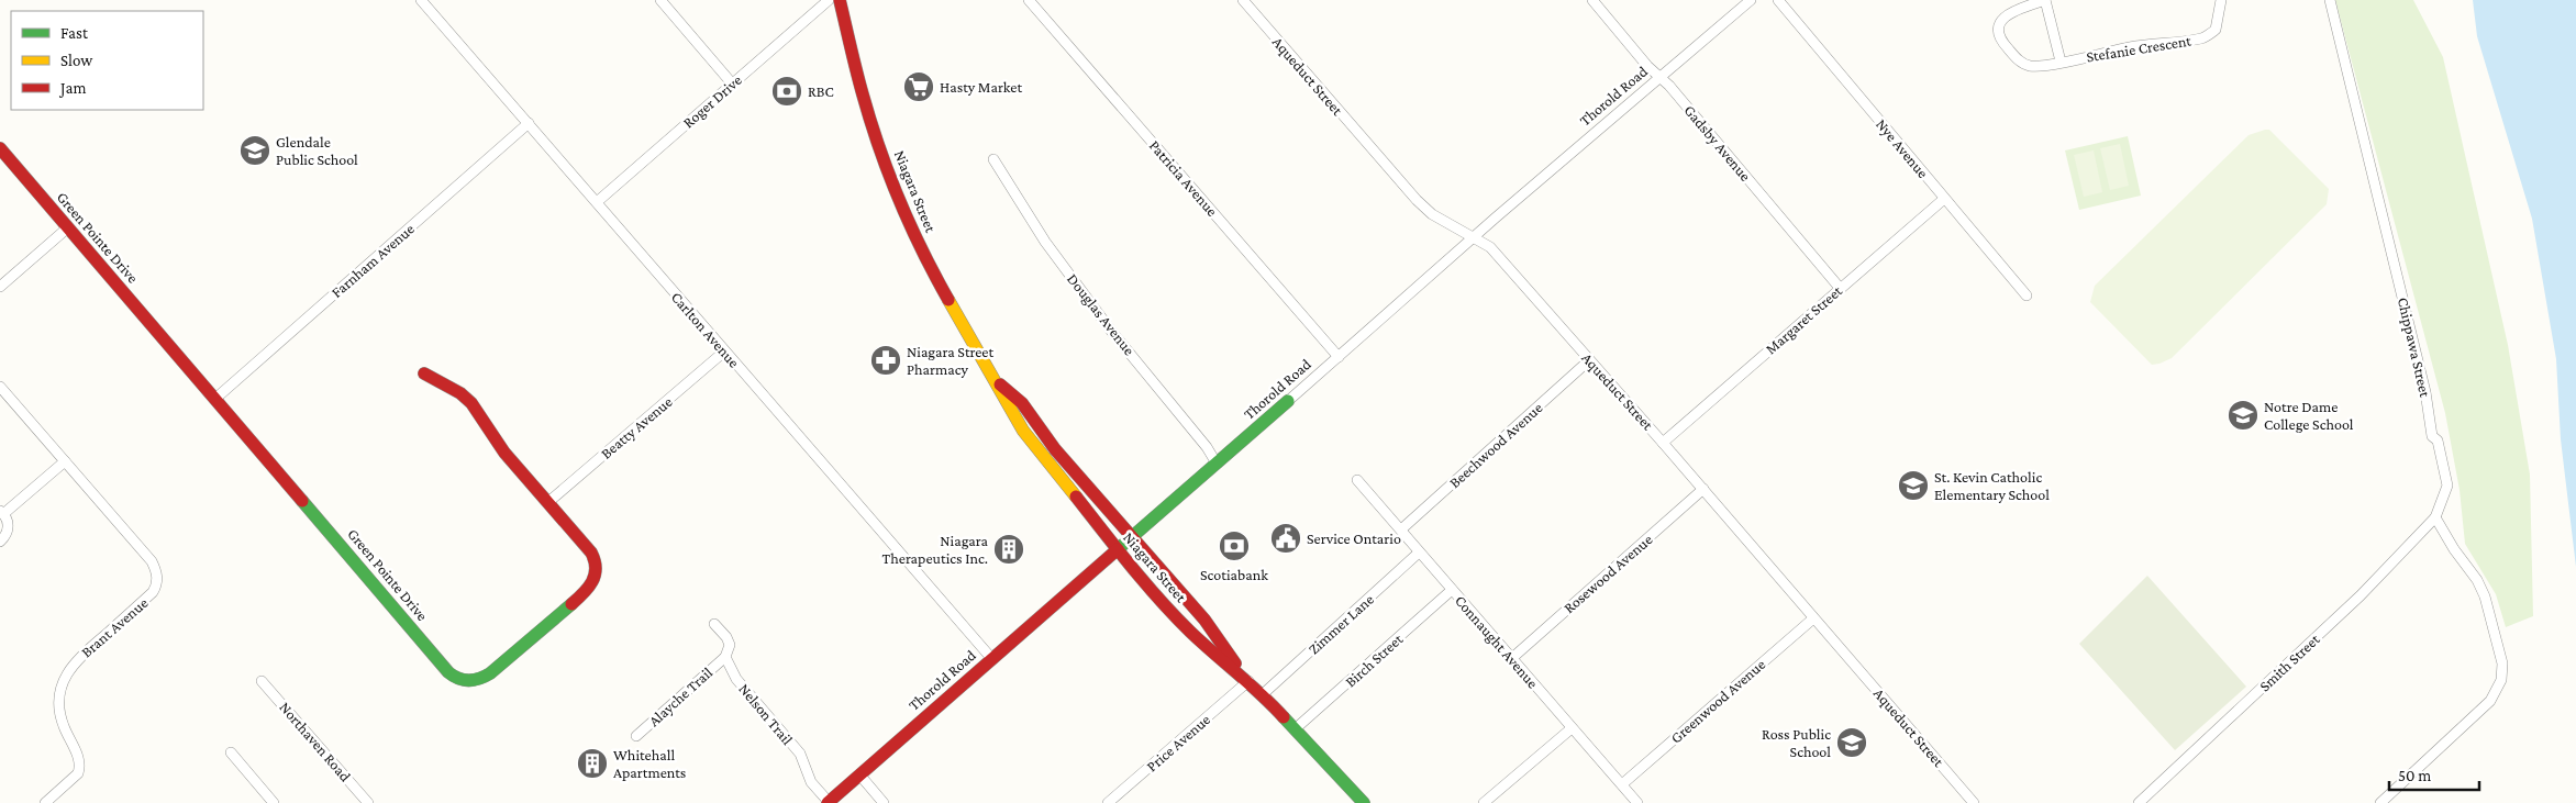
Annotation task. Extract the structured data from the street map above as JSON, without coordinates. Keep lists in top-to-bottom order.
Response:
{
  "streets": {
    "street": [
      "Stefanie Crescent",
      "Aqueduct Street",
      "Thorold Road",
      "Roger Drive",
      "Gadsby Avenue",
      "Nye Avenue",
      "Patricia Avenue",
      "Niagara Street",
      "Green Pointe Drive",
      "Farnham Avenue",
      "Douglas Avenue",
      "Margaret Street",
      "Carlton Avenue",
      "Chippawa Street",
      "Beatty Avenue",
      "Beechwood Avenue",
      "Rosewood Avenue",
      "Zimmer Lane",
      "Brant Avenue",
      "Connaught Avenue",
      "Birch Street",
      "Smith Street",
      "Alayche Trail",
      "Greenwood Avenue",
      "Nelson Trail",
      "Northaven Road",
      "Price Avenue"
    ]
  },
  "crossings": [
    ["Aqueduct Street", "Thorold Road"],
    ["Aqueduct Street", "Margaret Street"],
    ["Aqueduct Street", "Beechwood Avenue"],
    ["Aqueduct Street", "Rosewood Avenue"],
    ["Aqueduct Street", "Greenwood Avenue"],
    ["Thorold Road", "Gadsby Avenue"],
    ["Thorold Road", "Patricia Avenue"],
    ["Thorold Road", "Niagara Street"],
    ["Thorold Road", "Douglas Avenue"],
    ["Thorold Road", "Carlton Avenue"],
    ["Thorold Road", "Nelson Trail"],
    ["Roger Drive", "Carlton Avenue"],
    ["Gadsby Avenue", "Margaret Street"],
    ["Nye Avenue", "Margaret Street"],
    ["Niagara Street", "Zimmer Lane"],
    ["Niagara Street", "Birch Street"],
    ["Niagara Street", "Price Avenue"],
    ["Green Pointe Drive", "Farnham Avenue"],
    ["Green Pointe Drive", "Beatty Avenue"],
    ["Farnham Avenue", "Carlton Avenue"],
    ["Carlton Avenue", "Beatty Avenue"],
    ["Chippawa Street", "Smith Street"],
    ["Beechwood Avenue", "Connaught Avenue"],
    ["Rosewood Avenue", "Connaught Avenue"],
    ["Zimmer Lane", "Connaught Avenue"],
    ["Connaught Avenue", "Birch Street"],
    ["Connaught Avenue", "Greenwood Avenue"],
    ["Alayche Trail", "Nelson Trail"]
  ],
  "places": {
    "supermarket": ["Hasty Market"],
    "bank": ["RBC", "Scotiabank"],
    "school or university": [
      "Glendale Public School",
      "Notre Dame College School",
      "St. Kevin Catholic Elementary School",
      "Ross Public School"
    ],
    "pharmacy": ["Niagara Street Pharmacy"],
    "public building": ["Service Ontario"],
    "building": ["Niagara Therapeutics Inc.", "Whitehall Apartments"]
  },
  "legend": ["Fast", "Slow", "Jam"],
  "scale_bar": "50 m"
}
